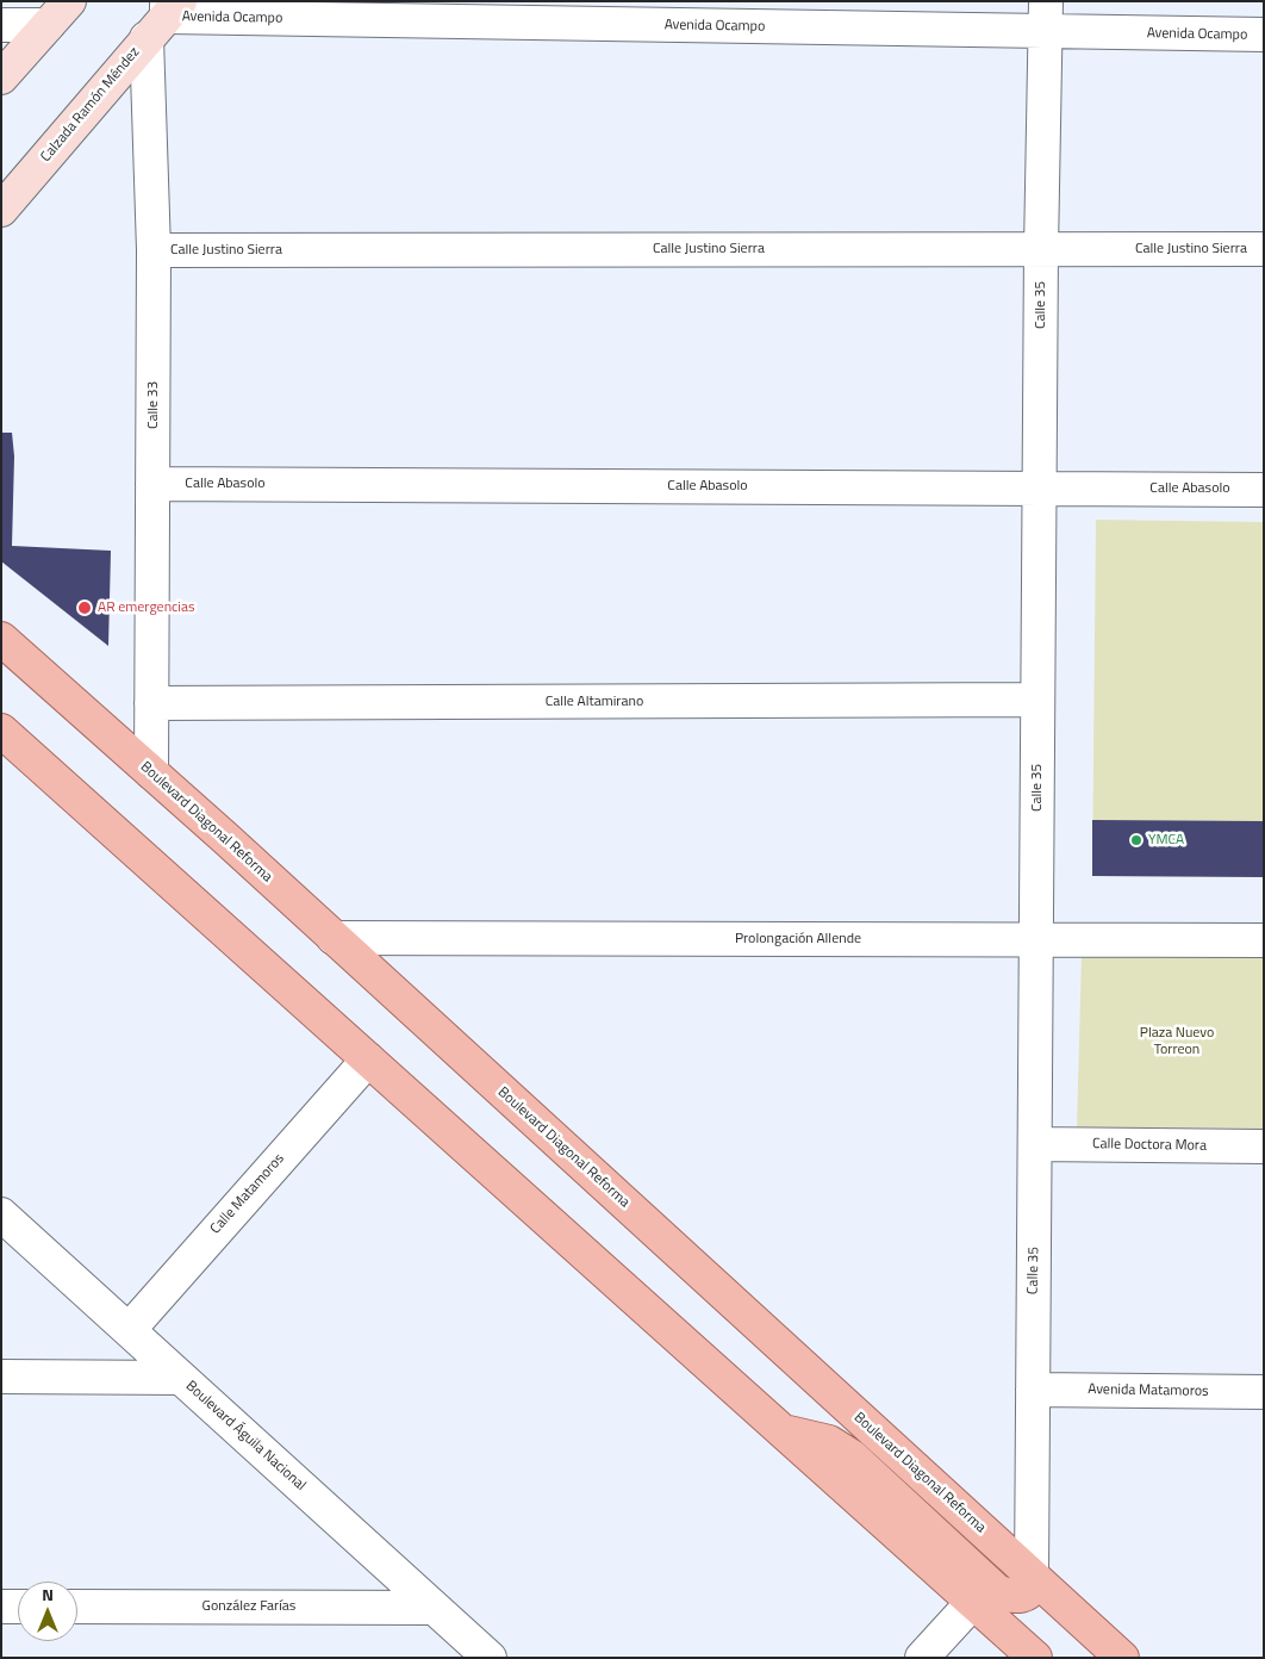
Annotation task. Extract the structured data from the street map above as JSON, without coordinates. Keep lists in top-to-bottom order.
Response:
{
  "streets": {
    "main road": ["Calzada Ramón Méndez", "Boulevard Diagonal Reforma"],
    "street": [
      "Avenida Ocampo",
      "Calle Justino Sierra",
      "Calle 35",
      "Calle 33",
      "Calle Abasolo",
      "Calle Altamirano",
      "Prolongación Allende",
      "Calle Doctora Mora",
      "Calle Matamoros",
      "Avenida Matamoros",
      "Boulevard Águila Nacional",
      "González Farías"
    ]
  },
  "crossings": [
    ["Avenida Ocampo", "Calzada Ramón Méndez"],
    ["Avenida Ocampo", "Calle 35"],
    ["Avenida Ocampo", "Calle 33"],
    ["Calzada Ramón Méndez", "Calle 33"],
    ["Calle Justino Sierra", "Calle 35"],
    ["Calle Justino Sierra", "Calle 33"],
    ["Calle 35", "Calle Abasolo"],
    ["Calle 35", "Calle Altamirano"],
    ["Calle 35", "Boulevard Diagonal Reforma"],
    ["Calle 35", "Prolongación Allende"],
    ["Calle 35", "Calle Doctora Mora"],
    ["Calle 35", "Avenida Matamoros"],
    ["Calle 33", "Calle Abasolo"],
    ["Calle 33", "Calle Altamirano"],
    ["Calle 33", "Boulevard Diagonal Reforma"],
    ["Boulevard Diagonal Reforma", "Prolongación Allende"],
    ["Calle Matamoros", "Boulevard Águila Nacional"],
    ["Boulevard Águila Nacional", "González Farías"]
  ],
  "parks": ["Plaza Nuevo Torreon"],
  "places": ["AR emergencias", "YMCA"],
  "north": "top"
}
